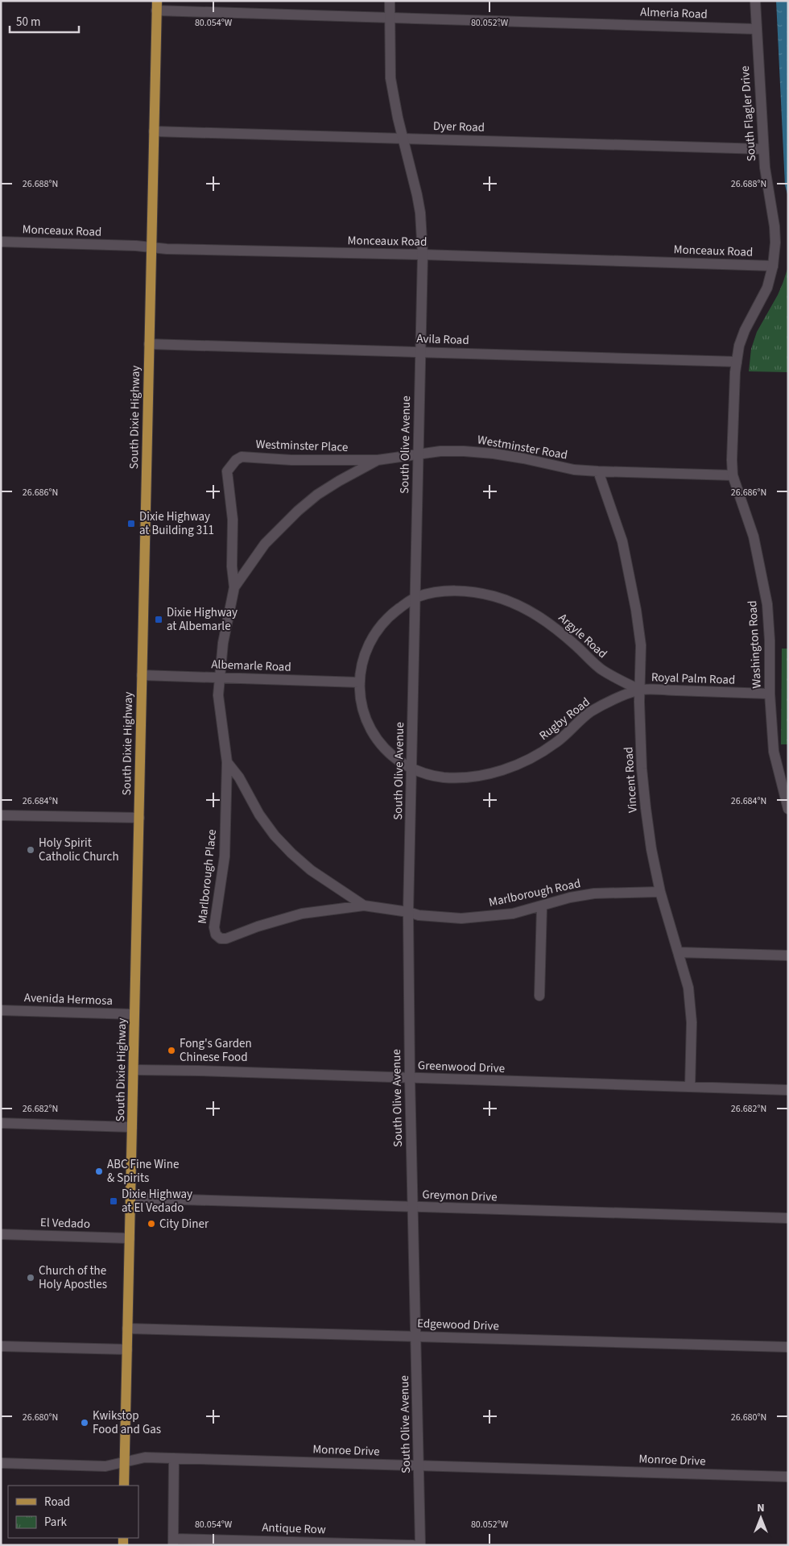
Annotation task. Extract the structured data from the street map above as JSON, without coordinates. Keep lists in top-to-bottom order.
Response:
{
  "streets": {
    "main road": ["South Dixie Highway"],
    "street": [
      "Almeria Road",
      "South Flagler Drive",
      "Dyer Road",
      "Monceaux Road",
      "Avila Road",
      "South Olive Avenue",
      "Westminster Place",
      "Westminster Road",
      "Argyle Road",
      "Washington Road",
      "Albemarle Road",
      "Royal Palm Road",
      "Rugby Road",
      "Vincent Road",
      "Marlborough Place",
      "Marlborough Road",
      "Avenida Hermosa",
      "Greenwood Drive",
      "Greymon Drive",
      "El Vedado",
      "Edgewood Drive",
      "Monroe Drive",
      "Antique Row"
    ]
  },
  "crossings": [
    ["Almeria Road", "South Flagler Drive"],
    ["Almeria Road", "South Dixie Highway"],
    ["Almeria Road", "South Olive Avenue"],
    ["South Flagler Drive", "Dyer Road"],
    ["South Flagler Drive", "Monceaux Road"],
    ["South Flagler Drive", "Avila Road"],
    ["South Flagler Drive", "Washington Road"],
    ["Dyer Road", "South Dixie Highway"],
    ["Dyer Road", "South Olive Avenue"],
    ["Monceaux Road", "South Dixie Highway"],
    ["Monceaux Road", "South Olive Avenue"],
    ["Avila Road", "South Dixie Highway"],
    ["Avila Road", "South Olive Avenue"],
    ["Avila Road", "Washington Road"],
    ["South Dixie Highway", "Albemarle Road"],
    ["South Dixie Highway", "Avenida Hermosa"],
    ["South Dixie Highway", "Greenwood Drive"],
    ["South Dixie Highway", "Greymon Drive"],
    ["South Dixie Highway", "El Vedado"],
    ["South Dixie Highway", "Edgewood Drive"],
    ["South Dixie Highway", "Monroe Drive"],
    ["South Olive Avenue", "Westminster Road"],
    ["South Olive Avenue", "Argyle Road"],
    ["South Olive Avenue", "Rugby Road"],
    ["South Olive Avenue", "Marlborough Road"],
    ["South Olive Avenue", "Greenwood Drive"],
    ["South Olive Avenue", "Greymon Drive"],
    ["South Olive Avenue", "Edgewood Drive"],
    ["South Olive Avenue", "Monroe Drive"],
    ["Westminster Place", "Westminster Road"],
    ["Westminster Road", "Washington Road"],
    ["Westminster Road", "Albemarle Road"],
    ["Westminster Road", "Vincent Road"],
    ["Argyle Road", "Royal Palm Road"],
    ["Argyle Road", "Rugby Road"],
    ["Argyle Road", "Vincent Road"],
    ["Washington Road", "Royal Palm Road"],
    ["Albemarle Road", "Rugby Road"],
    ["Royal Palm Road", "Rugby Road"],
    ["Royal Palm Road", "Vincent Road"],
    ["Rugby Road", "Vincent Road"],
    ["Vincent Road", "Marlborough Road"],
    ["Vincent Road", "Greenwood Drive"],
    ["Marlborough Place", "Marlborough Road"]
  ],
  "places": {
    "transit": ["Dixie Highway at Building 311", "Dixie Highway at Albemarle", "Dixie Highway at El Vedado"],
    "other": [
      "Holy Spirit Catholic Church",
      "Fong's Garden Chinese Food",
      "ABC Fine Wine & Spirits",
      "City Diner",
      "Church of the Holy Apostles",
      "Kwikstop Food and Gas"
    ]
  },
  "legend": ["Road", "Park"],
  "scale_bar": "50 m",
  "north": "top",
  "coordinates": [
    "80.054°W",
    "80.052°W",
    "26.688°N",
    "26.686°N",
    "26.684°N",
    "26.682°N",
    "26.680°N"
  ]
}
